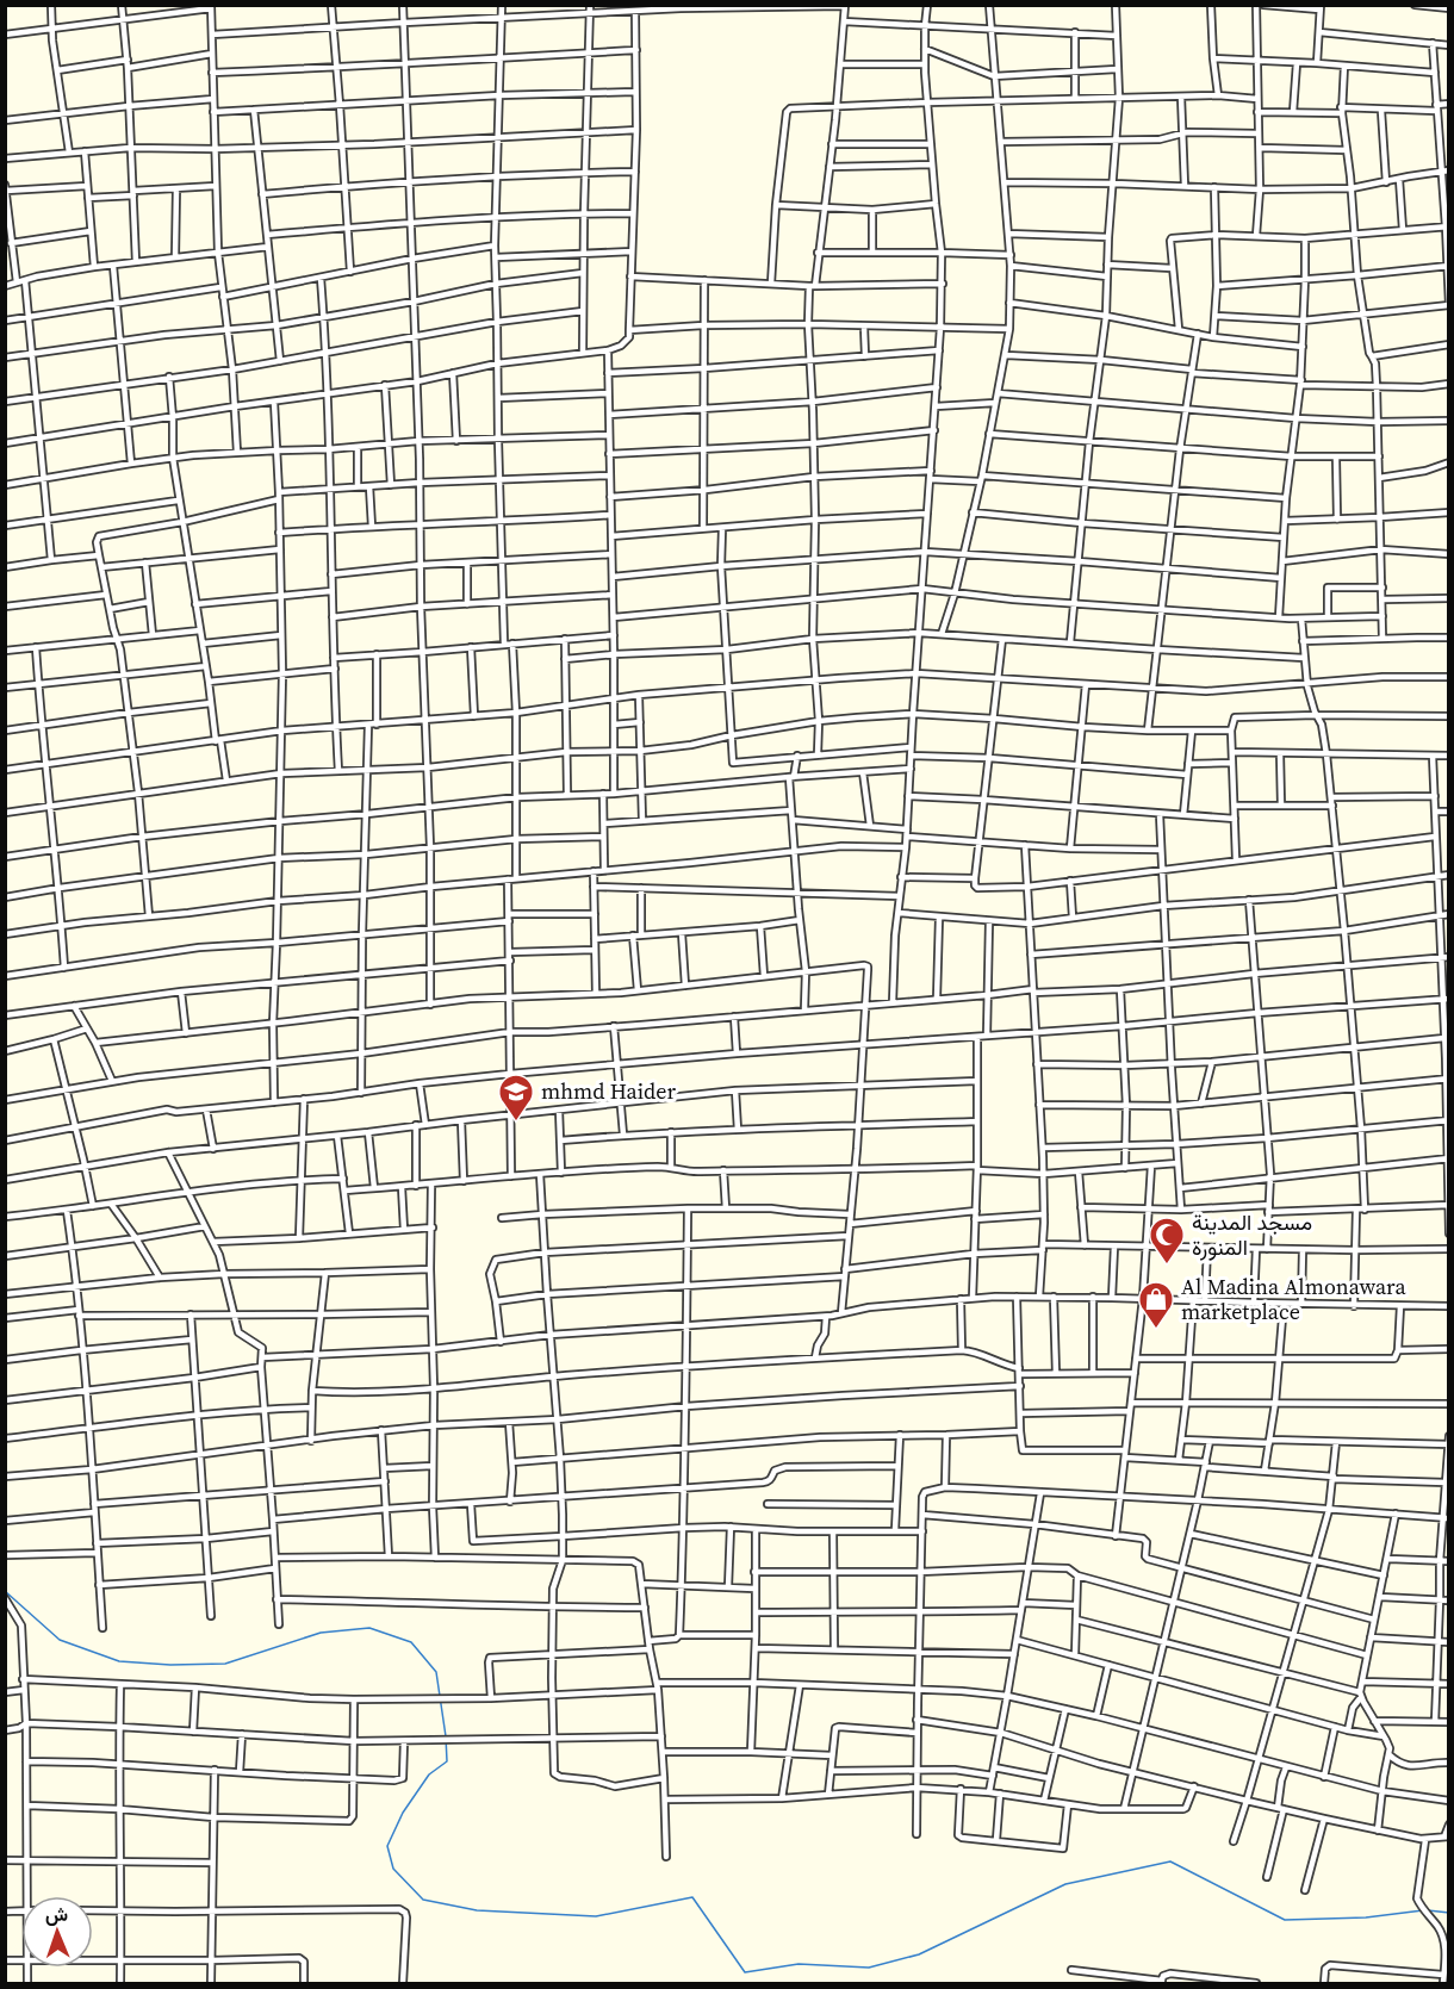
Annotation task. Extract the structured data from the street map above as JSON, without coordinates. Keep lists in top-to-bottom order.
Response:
{
  "places": {
    "school or university": ["mhmd Haider"],
    "mosque": ["مسجد المدينة المنورة"],
    "shop": ["Al Madina Almonawara marketplace"]
  },
  "north": "top"
}
